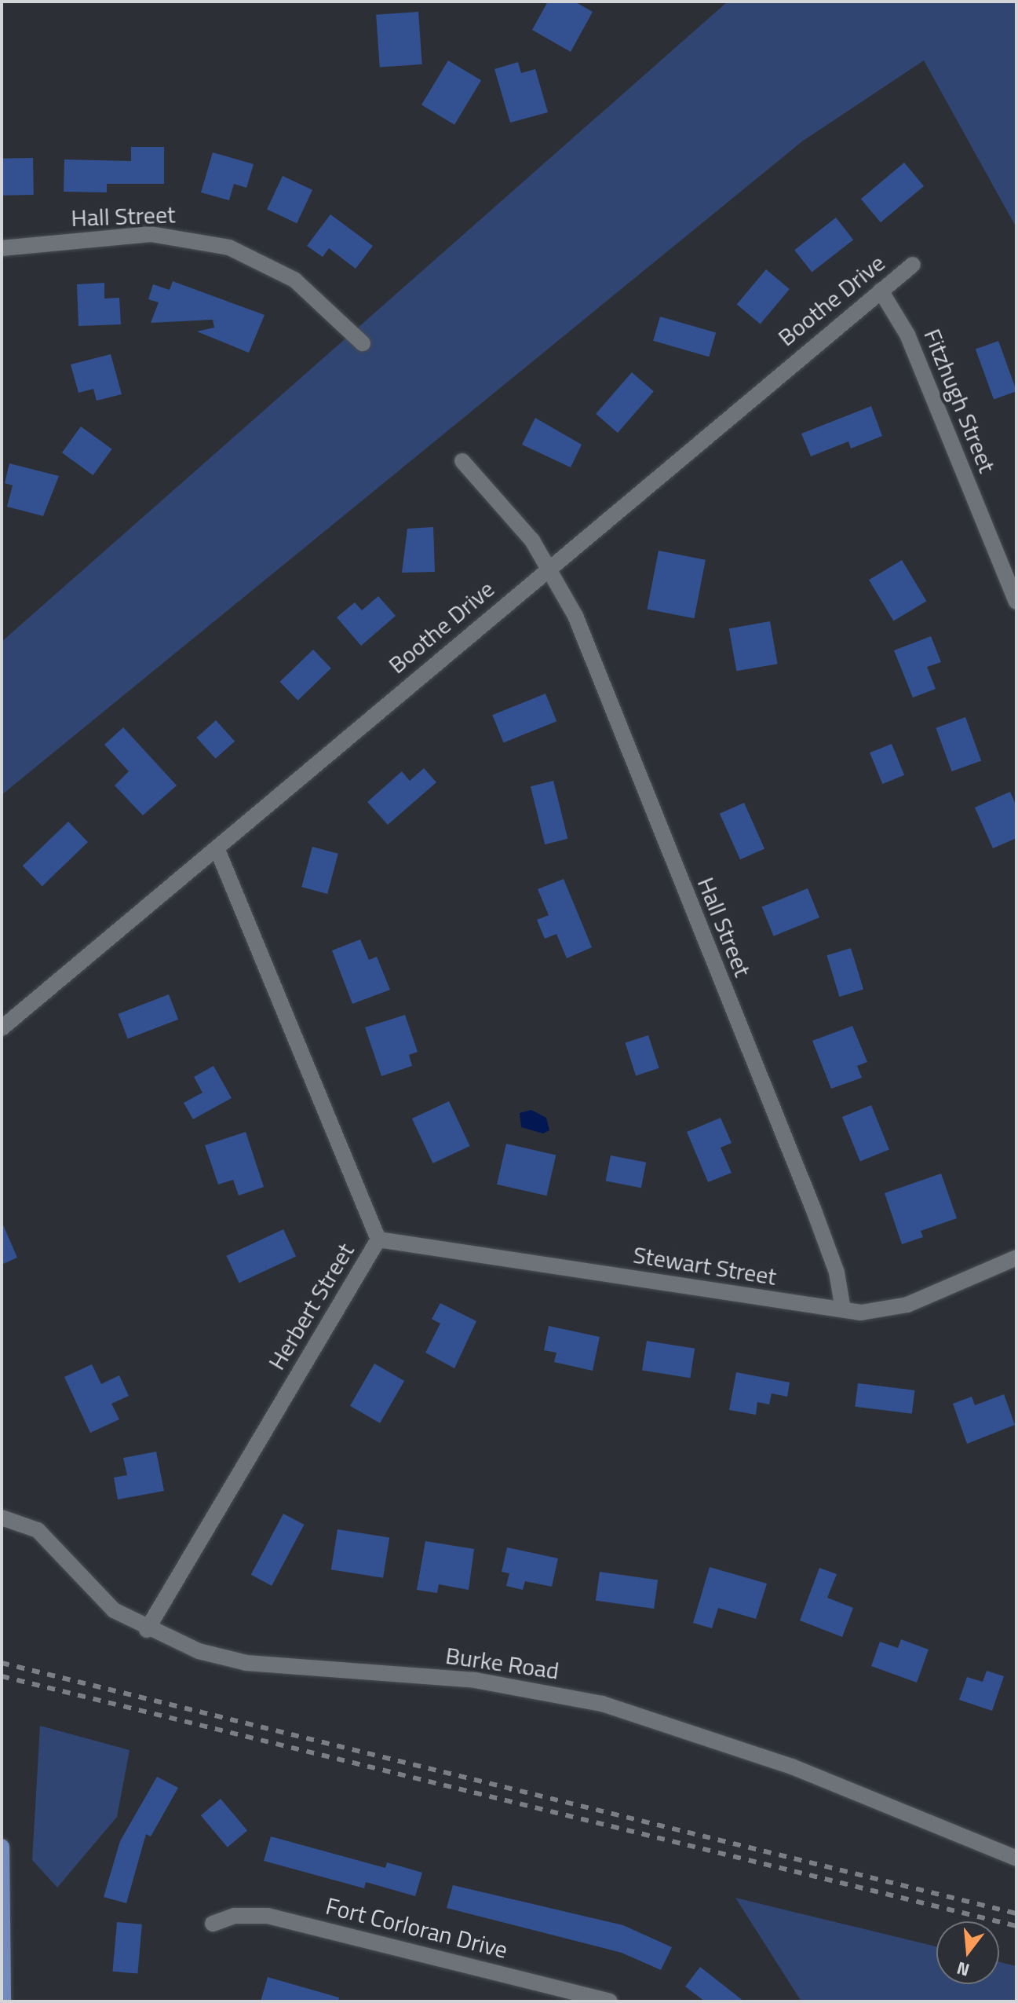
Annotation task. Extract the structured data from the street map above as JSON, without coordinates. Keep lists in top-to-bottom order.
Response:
{
  "streets": {
    "street": [
      "Hall Street",
      "Boothe Drive",
      "Fitzhugh Street",
      "Stewart Street",
      "Herbert Street",
      "Burke Road",
      "Fort Corloran Drive"
    ]
  },
  "crossings": [
    ["Hall Street", "Boothe Drive"],
    ["Hall Street", "Stewart Street"],
    ["Boothe Drive", "Fitzhugh Street"],
    ["Boothe Drive", "Herbert Street"],
    ["Stewart Street", "Herbert Street"],
    ["Herbert Street", "Burke Road"]
  ],
  "north": "bottom"
}
